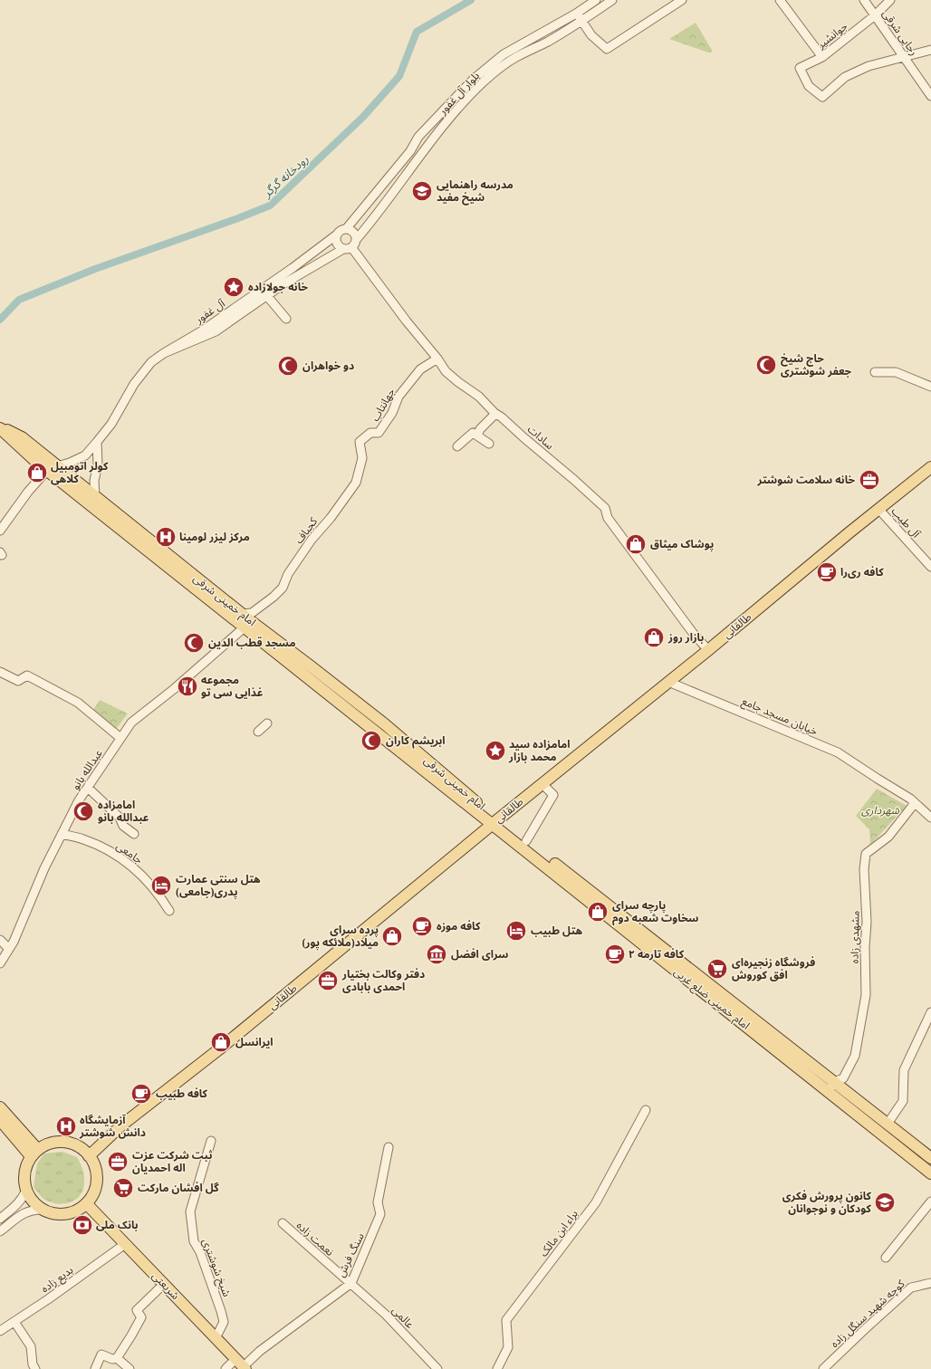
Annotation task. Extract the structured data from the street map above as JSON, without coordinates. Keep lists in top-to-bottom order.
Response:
{
  "streets": {
    "main road": [
      "امام خمینی شرقی",
      "طالقانی",
      "امام خمینی ضلع غربی",
      "شریعتی"
    ],
    "street": [
      "رجایی شرقی",
      "جوانشیر",
      "بلوار آل غفور",
      "آل غفور",
      "جهانتاب",
      "سادات",
      "آل طیب",
      "کجباف",
      "خیابان مسجد جامع",
      "عبدالله بانو",
      "جامعی",
      "مشهدی زاده",
      "براء ابن مالک",
      "نعمت زاده",
      "سنگ فرش",
      "شیخ شوشتری",
      "بدیع زاده",
      "کوچه شهید سنگل زاده",
      "عالمی"
    ]
  },
  "crossings": [
    ["رجایی شرقی", "جوانشیر"],
    ["بلوار آل غفور", "آل غفور"],
    ["بلوار آل غفور", "سادات"],
    ["آل غفور", "سادات"],
    ["آل غفور", "امام خمینی شرقی"],
    ["جهانتاب", "سادات"],
    ["جهانتاب", "کجباف"],
    ["سادات", "طالقانی"],
    ["آل طیب", "طالقانی"],
    ["کجباف", "امام خمینی شرقی"],
    ["امام خمینی شرقی", "طالقانی"],
    ["امام خمینی شرقی", "عبدالله بانو"],
    ["امام خمینی شرقی", "امام خمینی ضلع غربی"],
    ["طالقانی", "خیابان مسجد جامع"],
    ["طالقانی", "امام خمینی ضلع غربی"],
    ["طالقانی", "شریعتی"],
    ["خیابان مسجد جامع", "مشهدی زاده"],
    ["عبدالله بانو", "جامعی"],
    ["مشهدی زاده", "امام خمینی ضلع غربی"],
    ["نعمت زاده", "سنگ فرش"],
    ["نعمت زاده", "عالمی"],
    ["سنگ فرش", "شریعتی"],
    ["سنگ فرش", "عالمی"],
    ["شیخ شوشتری", "شریعتی"],
    ["بدیع زاده", "شریعتی"]
  ],
  "water": ["رودخانه گرگر"],
  "parks": ["شهرداری"],
  "places": {
    "school or university": ["مدرسه راهنمایی شیخ مفید", "کانون پرورش فکری کودکان و نوجوانان"],
    "place": ["خانه جولازاده", "امامزاده سید محمد بازار"],
    "mosque": [
      "حاج شیخ جعفر شوشتری",
      "دو خواهران",
      "مسجد قطب الدین",
      "ابریشم کاران",
      "امامزاده عبدالله بانو"
    ],
    "shop": [
      "کولر اتومبیل کلاهی",
      "پوشاک میثاق",
      "بازار روز",
      "پارچه سرای سخاوت شعبه دوم",
      "پرده سرای میلاد(ملائکه پور)",
      "ایرانسل"
    ],
    "office": ["خانه سلامت شوشتر", "دفتر وکالت بختیار احمدی بابادی", "ثبت شرکت عزت اله احمدیان"],
    "hospital": ["مرکز لیزر لومینا", "آزمایشگاه دانش شوشتر"],
    "cafe": [
      "کافه‌ ری‌را",
      "کافه موزه",
      "کافه تارمه ۲",
      "کافه طبیب"
    ],
    "restaurant": ["مجموعه غذایی سی تو"],
    "hotel": ["هتل سنتی عمارت پدری(جامعی)", "هتل طبیب"],
    "museum": ["سرای افضل"],
    "supermarket": ["فروشگاه زنجیره‌ای افق کوروش", "گل افشان مارکت"],
    "bank": ["بانک ملی"]
  }
}
